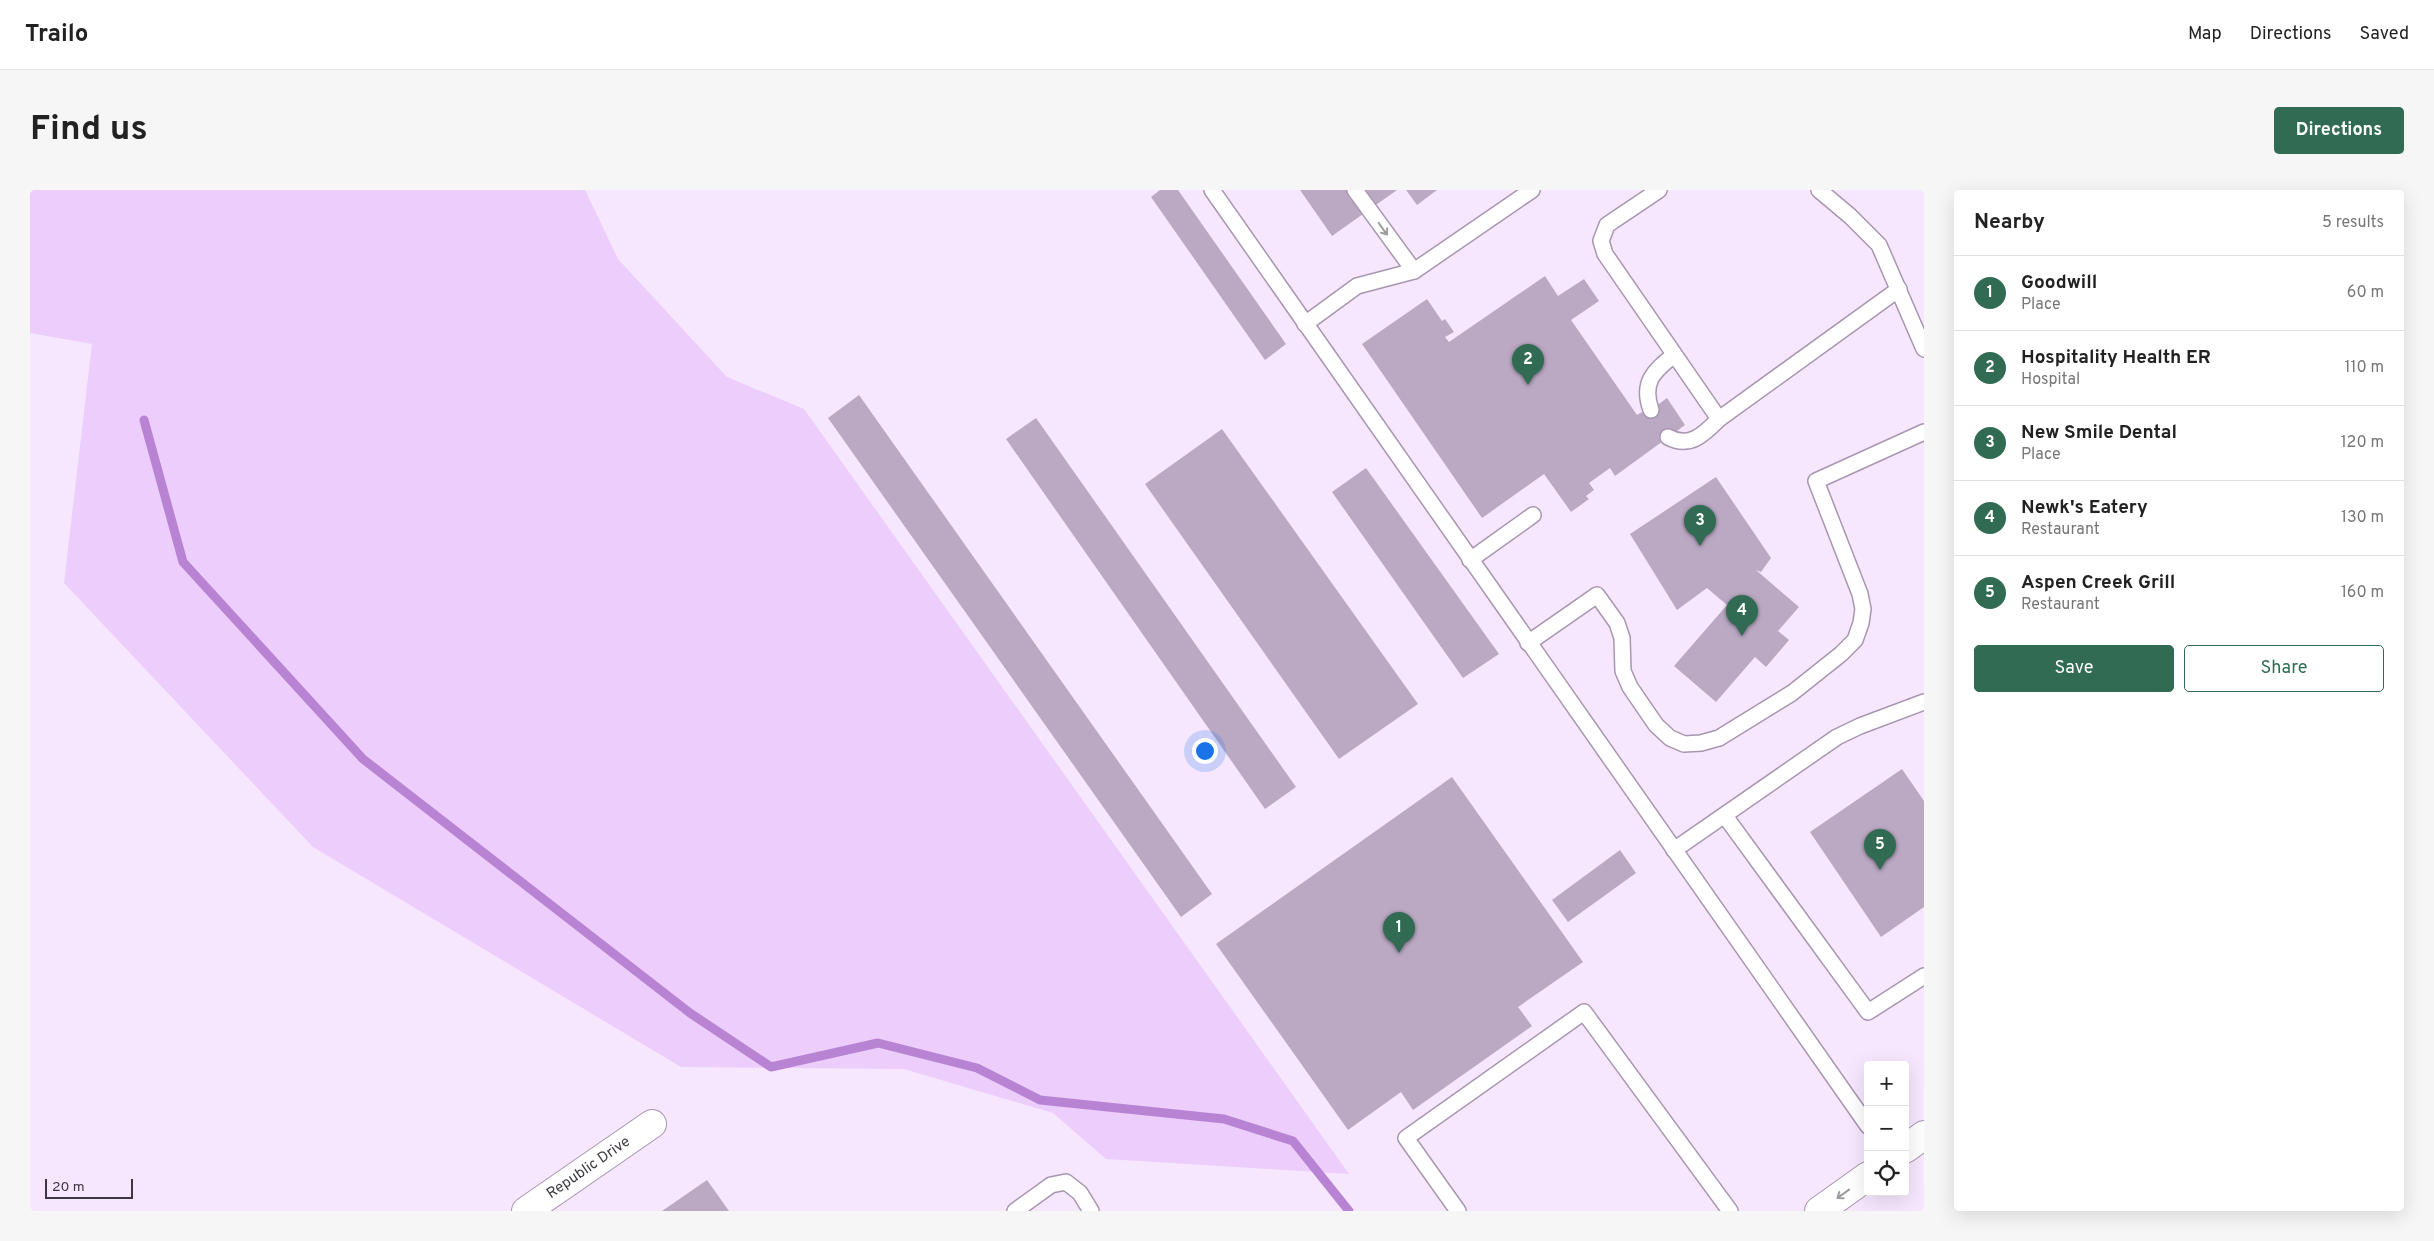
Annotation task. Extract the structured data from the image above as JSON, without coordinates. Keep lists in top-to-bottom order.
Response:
{
  "streets": {
    "main road": ["Republic Drive"]
  },
  "scale_bar": "20 m",
  "page": {
    "header": "Trailo",
    "nav": ["Map", "Directions", "Saved"],
    "buttons": [
      "Directions",
      ["Save", "Share"]
    ],
    "title": "Find us",
    "heading": ["Nearby", "5 results"],
    "list": [
      {
        "mark": "1",
        "name": "Goodwill",
        "note": "Place",
        "value": "60 m"
      },
      {
        "mark": "2",
        "name": "Hospitality Health ER",
        "note": "Hospital",
        "value": "110 m"
      },
      {
        "mark": "3",
        "name": "New Smile Dental",
        "note": "Place",
        "value": "120 m"
      },
      {
        "mark": "4",
        "name": "Newk's Eatery",
        "note": "Restaurant",
        "value": "130 m"
      },
      {
        "mark": "5",
        "name": "Aspen Creek Grill",
        "note": "Restaurant",
        "value": "160 m"
      }
    ],
    "pins": [
      "2",
      "3",
      "4",
      "5",
      "1"
    ],
    "map_buttons": ["+", "−"],
    "scale": "20 m"
  }
}
